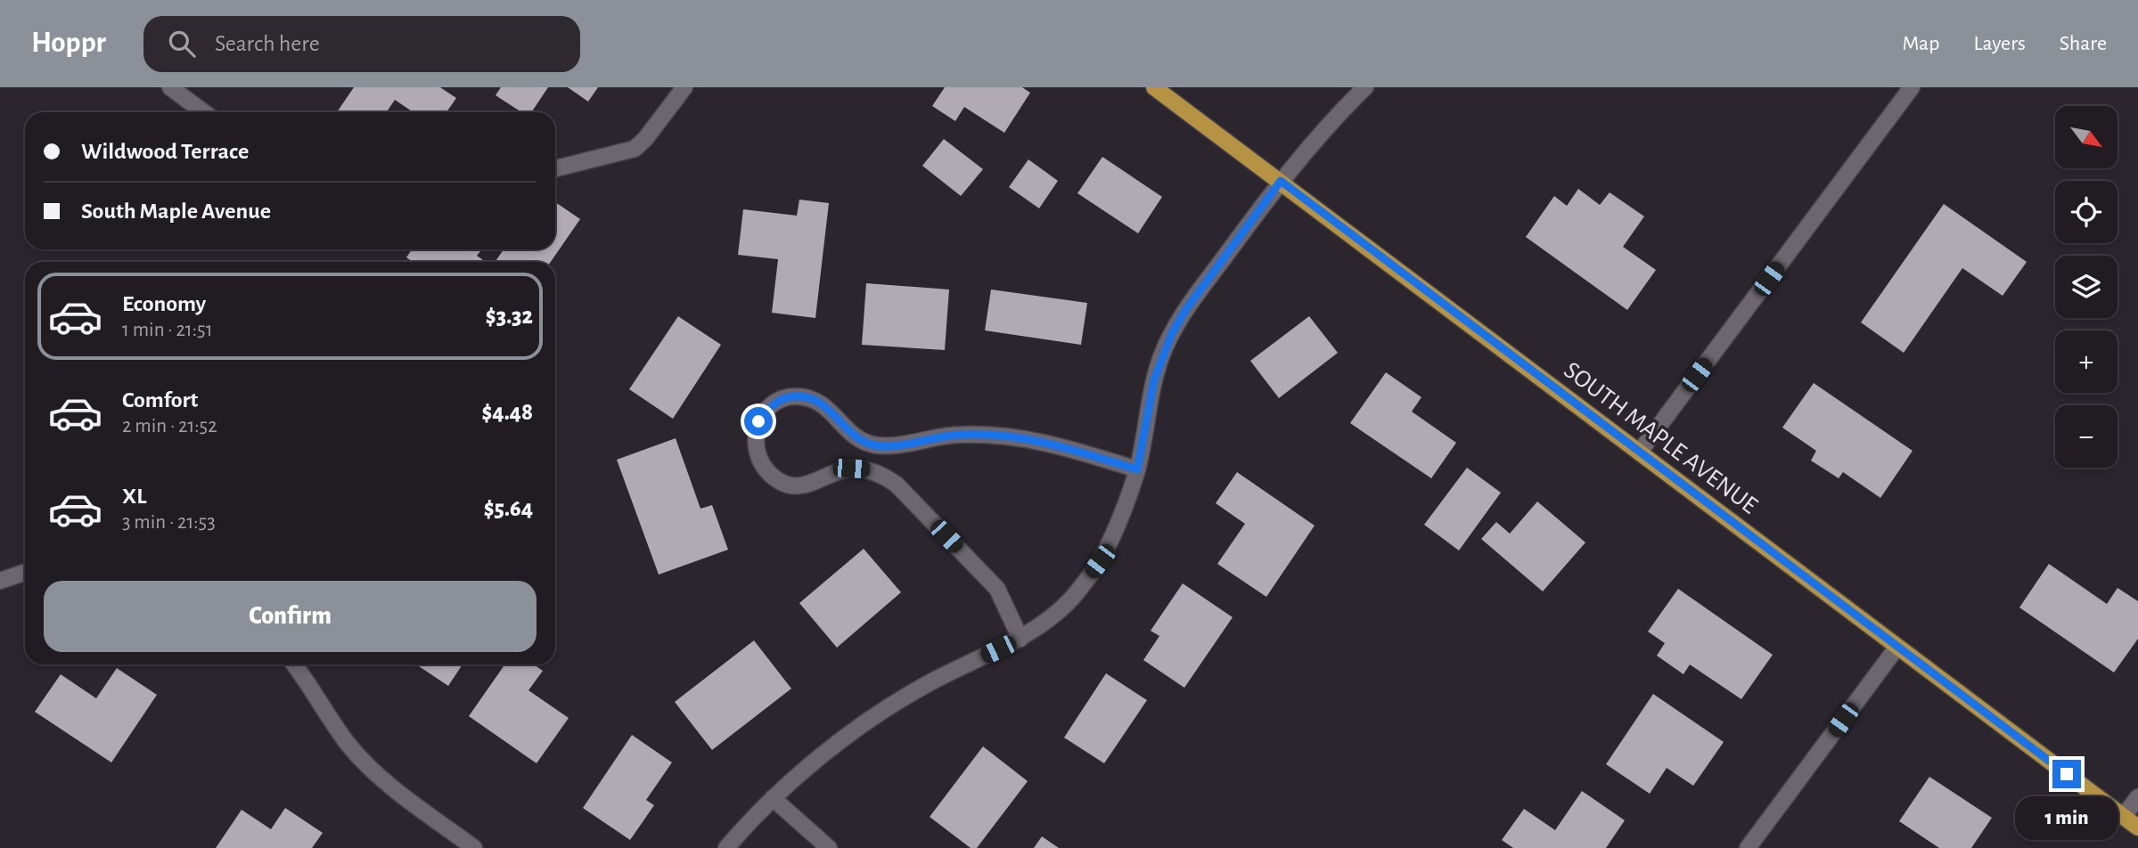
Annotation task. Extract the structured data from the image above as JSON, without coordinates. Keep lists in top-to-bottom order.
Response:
{
  "streets": {
    "main road": ["SOUTH MAPLE AVENUE"]
  },
  "north": "bottom right",
  "page": {
    "header": "Hoppr",
    "search": "Search here",
    "nav": ["Map", "Layers", "Share"],
    "map_buttons": ["+", "−"],
    "banner": ["Wildwood Terrace", "South Maple Avenue"],
    "list": [
      {
        "name": "Economy",
        "note": "1 min · 21:51",
        "value": "$3.32"
      },
      {
        "name": "Comfort",
        "note": "2 min · 21:52",
        "value": "$4.48"
      },
      {
        "name": "XL",
        "note": "3 min · 21:53",
        "value": "$5.64"
      }
    ],
    "buttons": "Confirm",
    "bubble": "1 min"
  }
}
